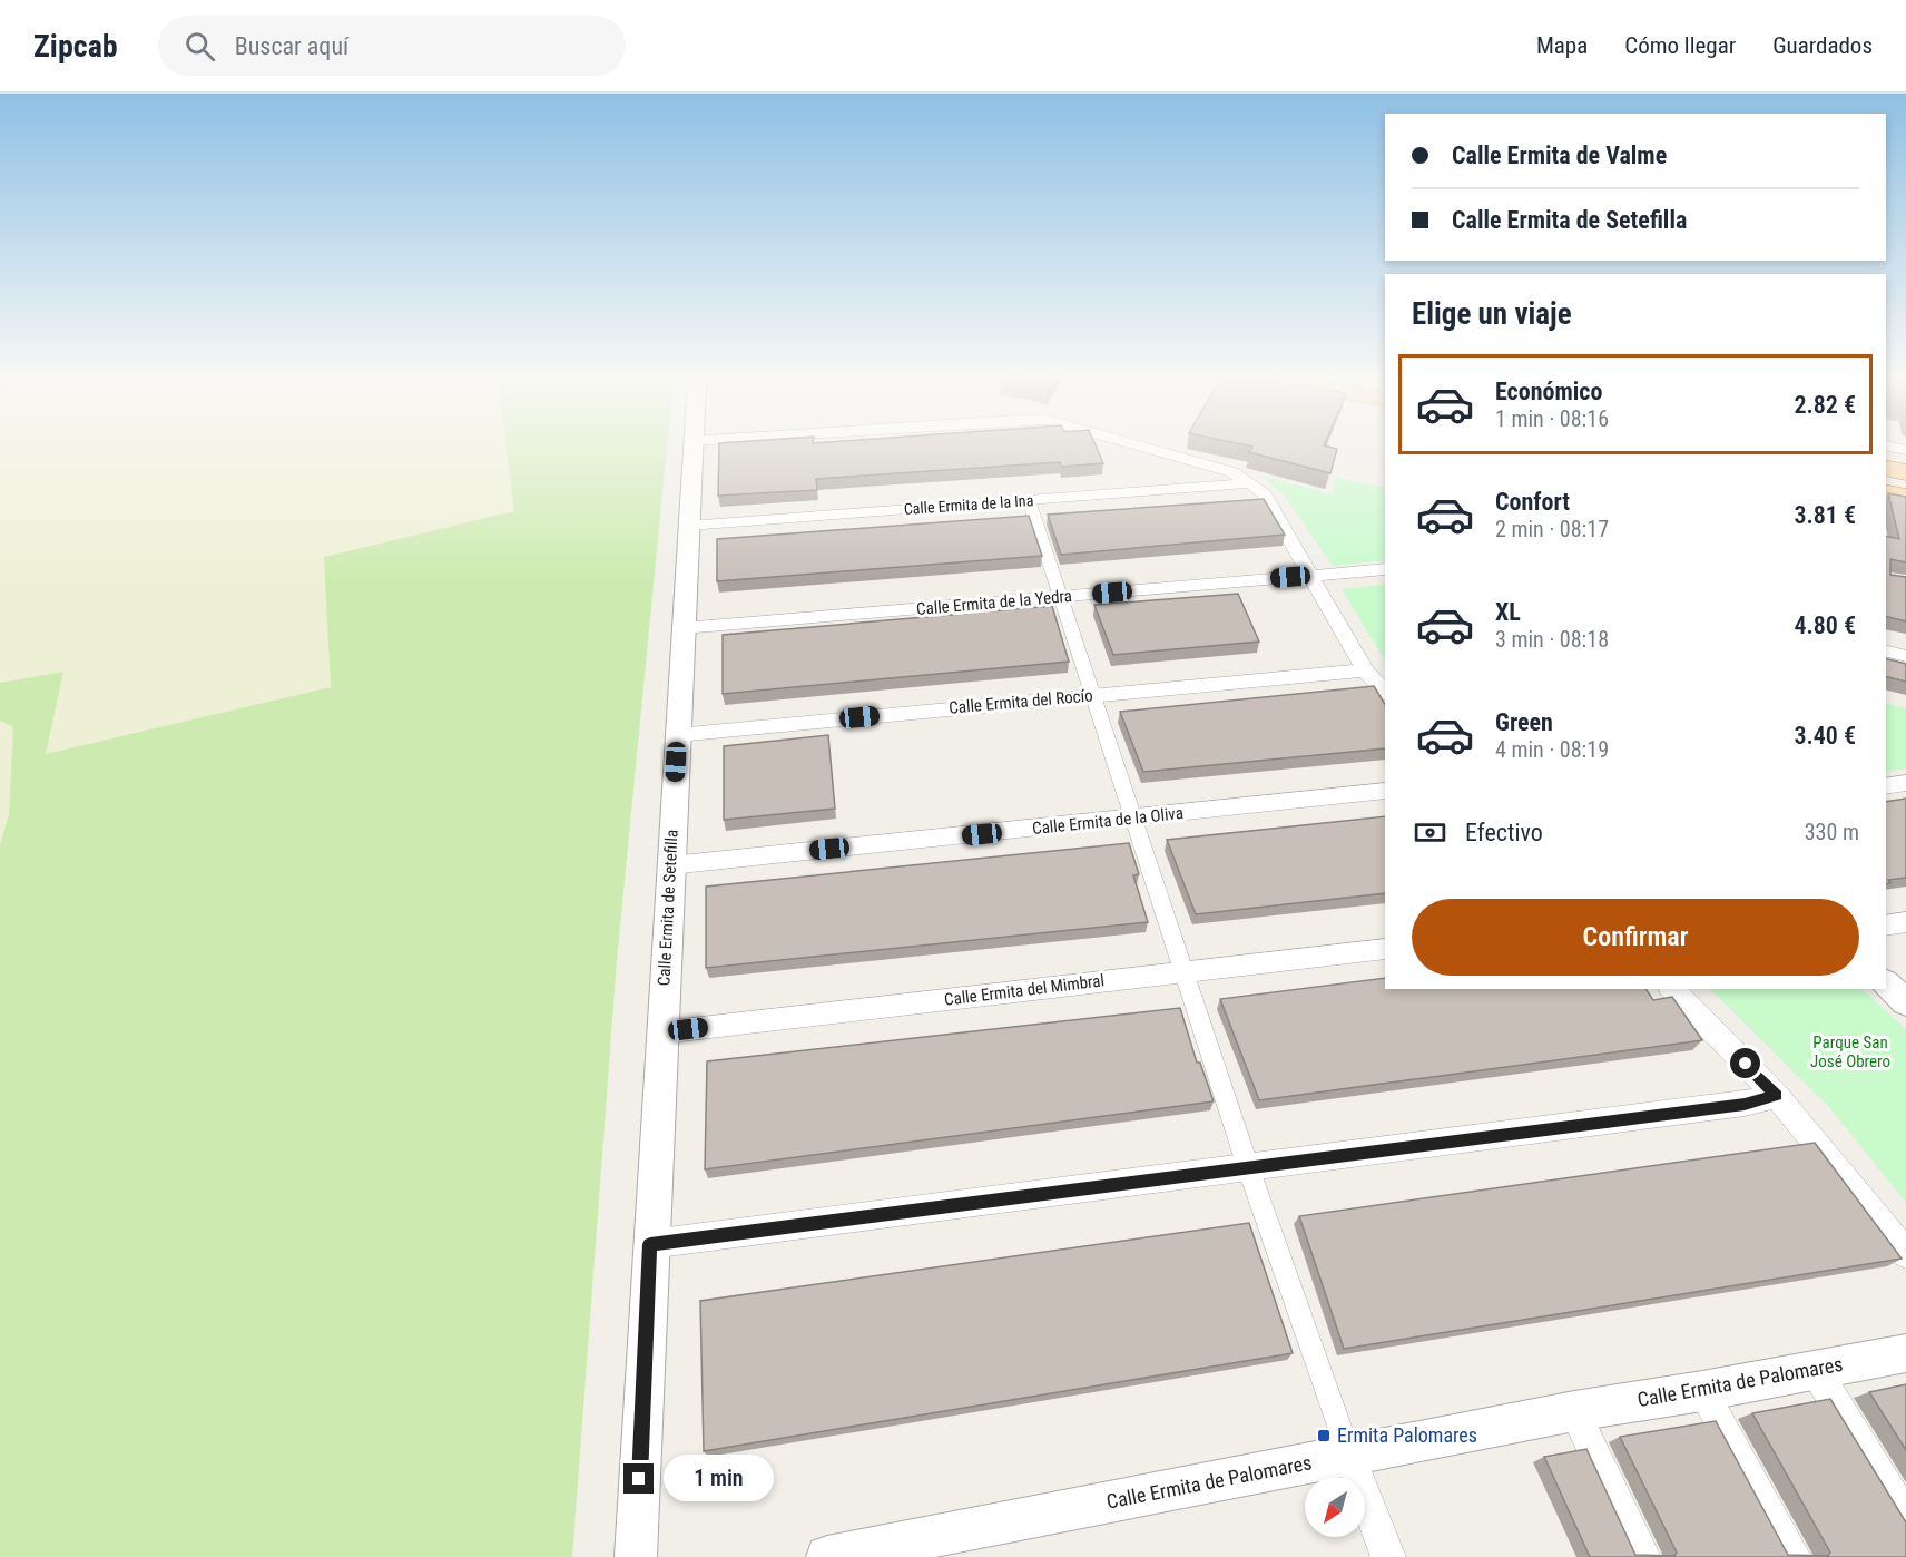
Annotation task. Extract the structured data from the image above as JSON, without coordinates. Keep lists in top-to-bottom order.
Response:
{
  "streets": {
    "street": [
      "Calle Ermita de la Ina",
      "Calle Ermita de la Yedra",
      "Calle Ermita del Rocío",
      "Calle Ermita de la Oliva",
      "Calle Ermita de Setefilla",
      "Calle Ermita del Mimbral",
      "Calle Ermita de Palomares"
    ]
  },
  "crossings": [
    ["Calle Ermita de la Ina", "Calle Ermita de Setefilla"],
    ["Calle Ermita de la Yedra", "Calle Ermita de Setefilla"],
    ["Calle Ermita del Rocío", "Calle Ermita de Setefilla"],
    ["Calle Ermita de la Oliva", "Calle Ermita de Setefilla"],
    ["Calle Ermita de Setefilla", "Calle Ermita del Mimbral"]
  ],
  "parks": ["Parque San José Obrero"],
  "places": {
    "transit": ["Ermita Palomares"]
  },
  "north": "bottom left",
  "page": {
    "header": "Zipcab",
    "search": "Buscar aquí",
    "nav": ["Mapa", "Cómo llegar", "Guardados"],
    "banner": ["Calle Ermita de Valme", "Calle Ermita de Setefilla"],
    "heading": "Elige un viaje",
    "list": [
      {
        "name": "Económico",
        "note": "1 min · 08:16",
        "value": "2.82 €"
      },
      {
        "name": "Confort",
        "note": "2 min · 08:17",
        "value": "3.81 €"
      },
      {
        "name": "XL",
        "note": "3 min · 08:18",
        "value": "4.80 €"
      },
      {
        "name": "Green",
        "note": "4 min · 08:19",
        "value": "3.40 €"
      }
    ],
    "pay": ["Efectivo", "330 m"],
    "buttons": "Confirmar",
    "bubble": "1 min"
  }
}
